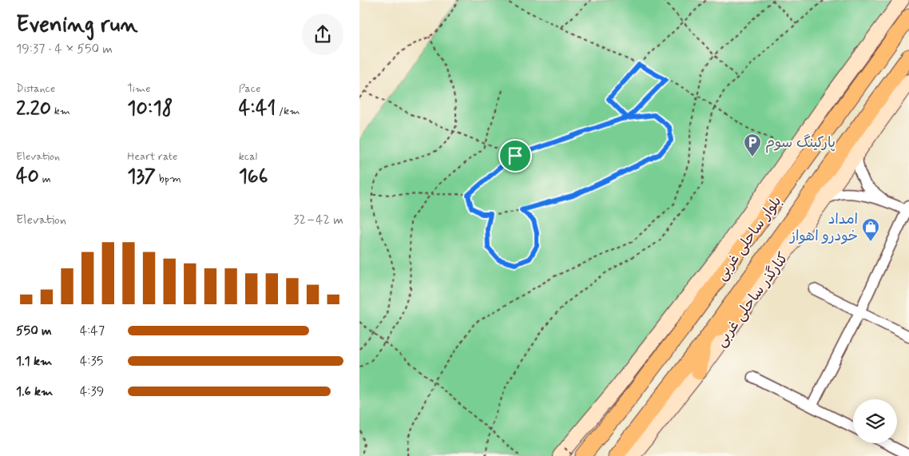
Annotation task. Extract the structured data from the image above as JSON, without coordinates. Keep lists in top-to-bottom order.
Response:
{
  "streets": {
    "main road": ["بلوار ساحلی غربی"],
    "street": ["کنارگذر ساحلی غربی"]
  },
  "places": {
    "parking": ["پارکینگ سوم"],
    "shop": ["امداد خودرو اهواز"]
  },
  "page": {
    "heading": ["Evening run", "19:37 · 4 × 550 m"],
    "stats": [
      ["Distance", "2.20 km"],
      ["Time", "10:18"],
      ["Pace", "4:41 /km"],
      ["Elevation", "40 m"],
      ["Heart rate", "137 bpm"],
      ["kcal", "166"]
    ],
    "chart": ["Elevation", "32–42 m"],
    "list": [
      {
        "name": "550 m",
        "note": "4:47"
      },
      {
        "name": "1.1 km",
        "note": "4:35"
      },
      {
        "name": "1.6 km",
        "note": "4:39"
      }
    ]
  }
}
